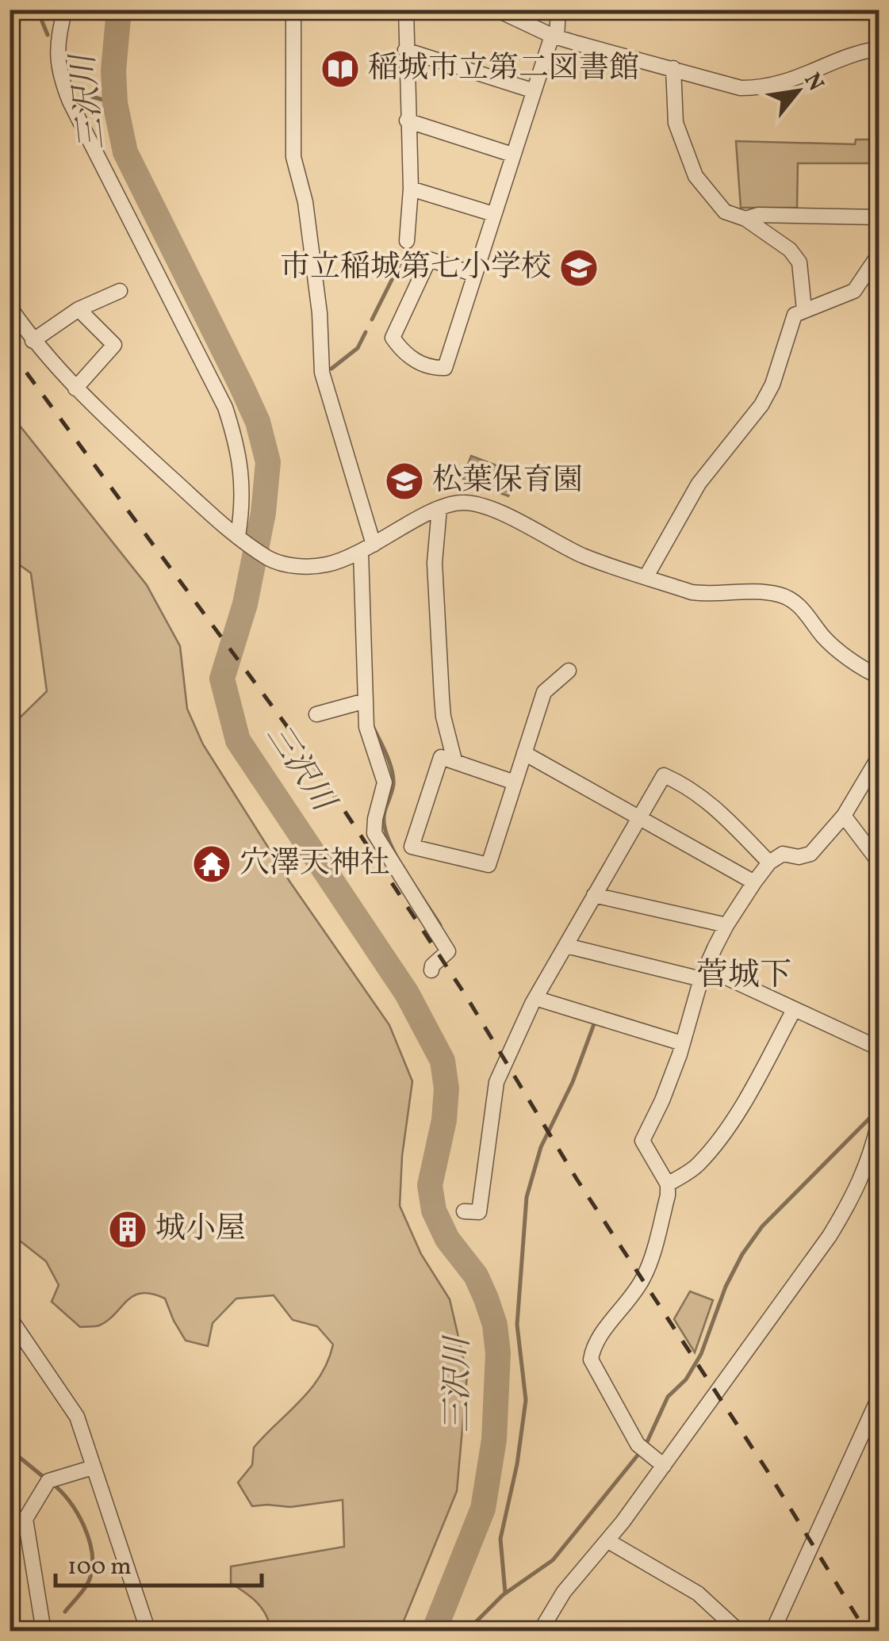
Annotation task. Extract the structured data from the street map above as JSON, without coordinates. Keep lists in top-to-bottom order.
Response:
{
  "districts": ["菅城下"],
  "water": ["三沢川"],
  "places": {
    "library": ["稲城市立第二図書館"],
    "school or university": ["市立稲城第七小学校", "松葉保育園"],
    "temple": ["穴澤天神社"],
    "building": ["城小屋"]
  },
  "scale_bar": "100 m",
  "north": "top right"
}
